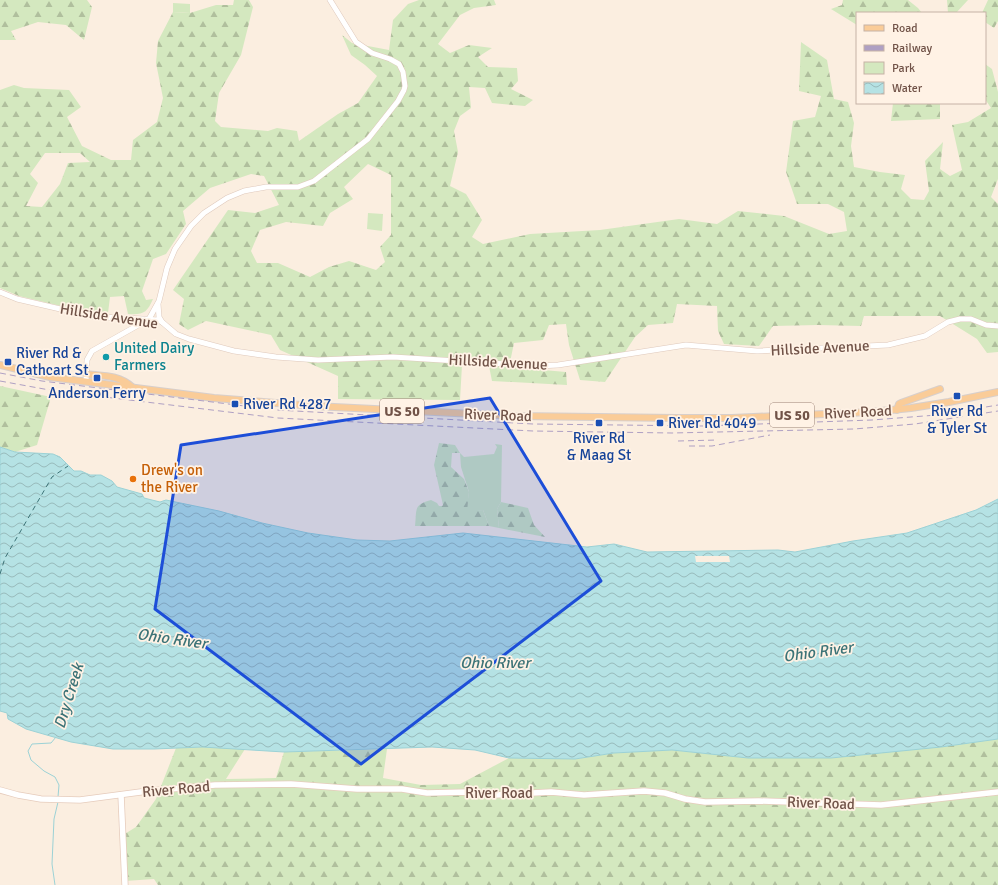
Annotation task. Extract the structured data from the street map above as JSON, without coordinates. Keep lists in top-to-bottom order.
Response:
{
  "streets": {
    "main road": ["US 50", "River Road"],
    "street": ["Hillside Avenue"]
  },
  "water": ["Ohio River", "Dry Creek"],
  "places": {
    "other": ["United Dairy Farmers", "Drew's on the River"],
    "transit": [
      "River Rd & Cathcart St",
      "Anderson Ferry",
      "River Rd & Tyler St",
      "River Rd 4287",
      "River Rd & Maag St",
      "River Rd 4049"
    ]
  },
  "legend": [
    "Road",
    "Railway",
    "Park",
    "Water"
  ]
}
